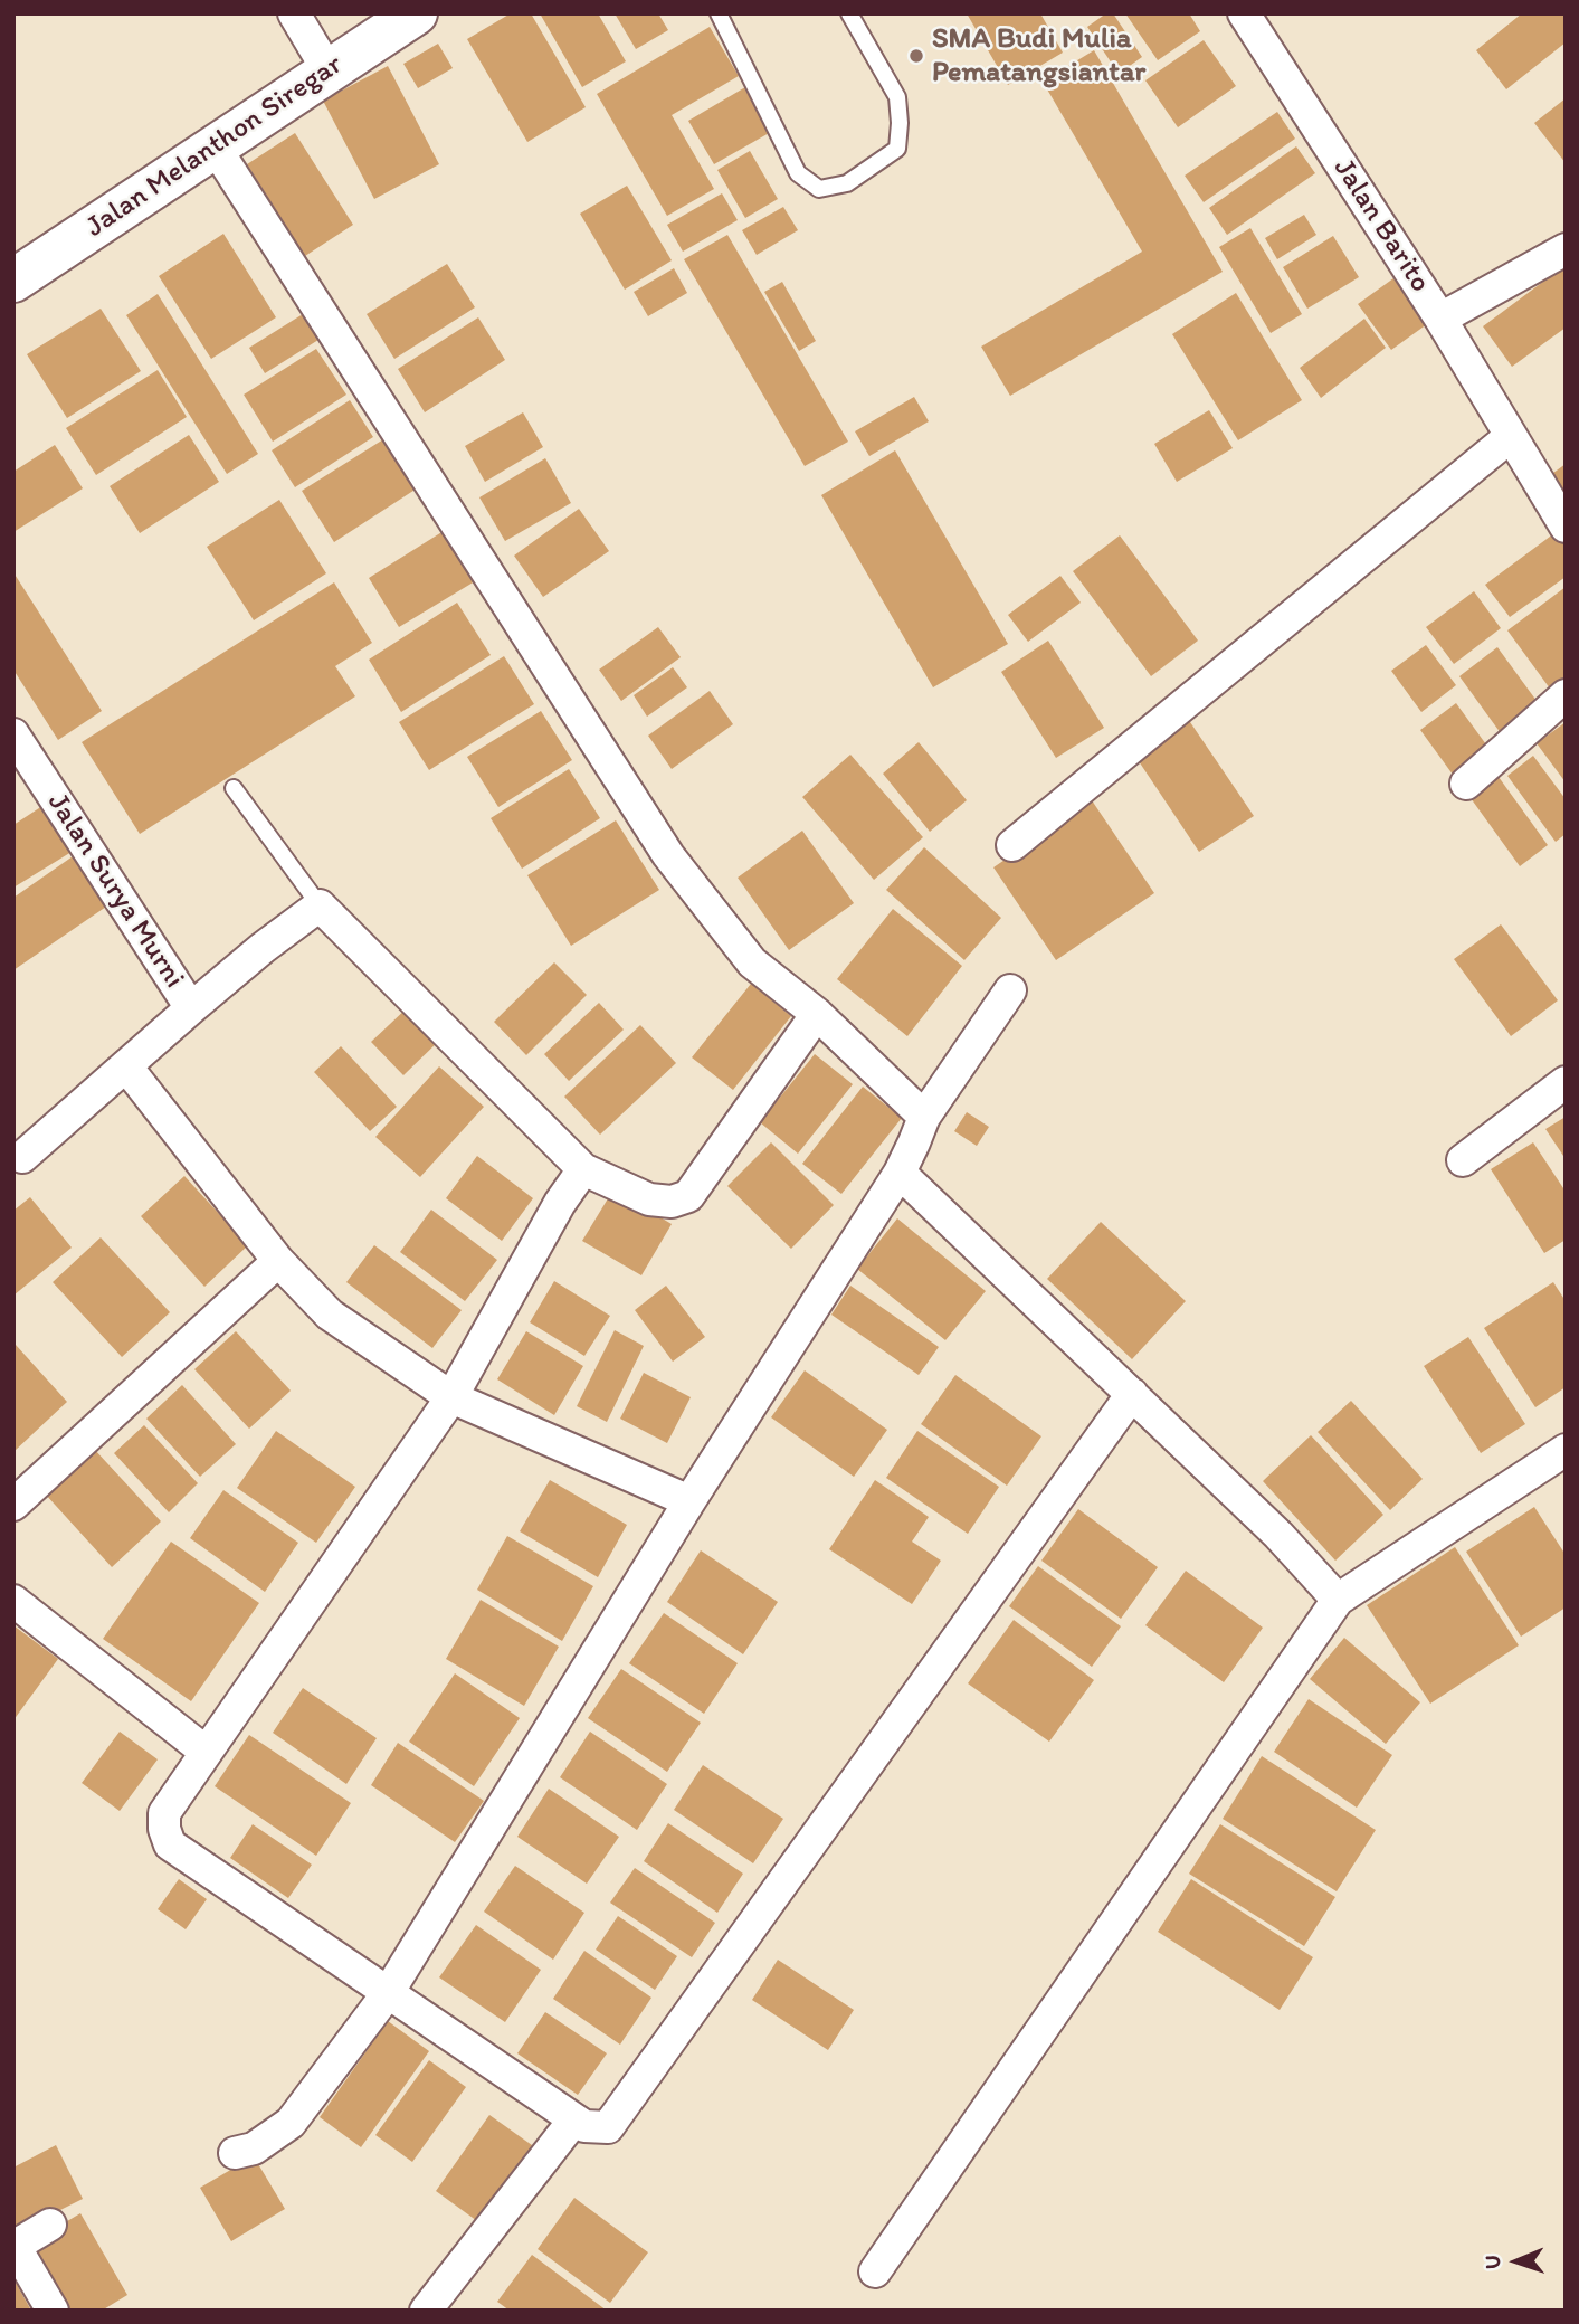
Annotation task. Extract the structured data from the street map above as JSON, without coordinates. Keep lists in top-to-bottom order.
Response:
{
  "streets": {
    "main road": ["Jalan Melanthon Siregar"],
    "street": ["Jalan Barito", "Jalan Surya Murni"]
  },
  "places": ["SMA Budi Mulia Pematangsiantar"],
  "north": "left"
}
